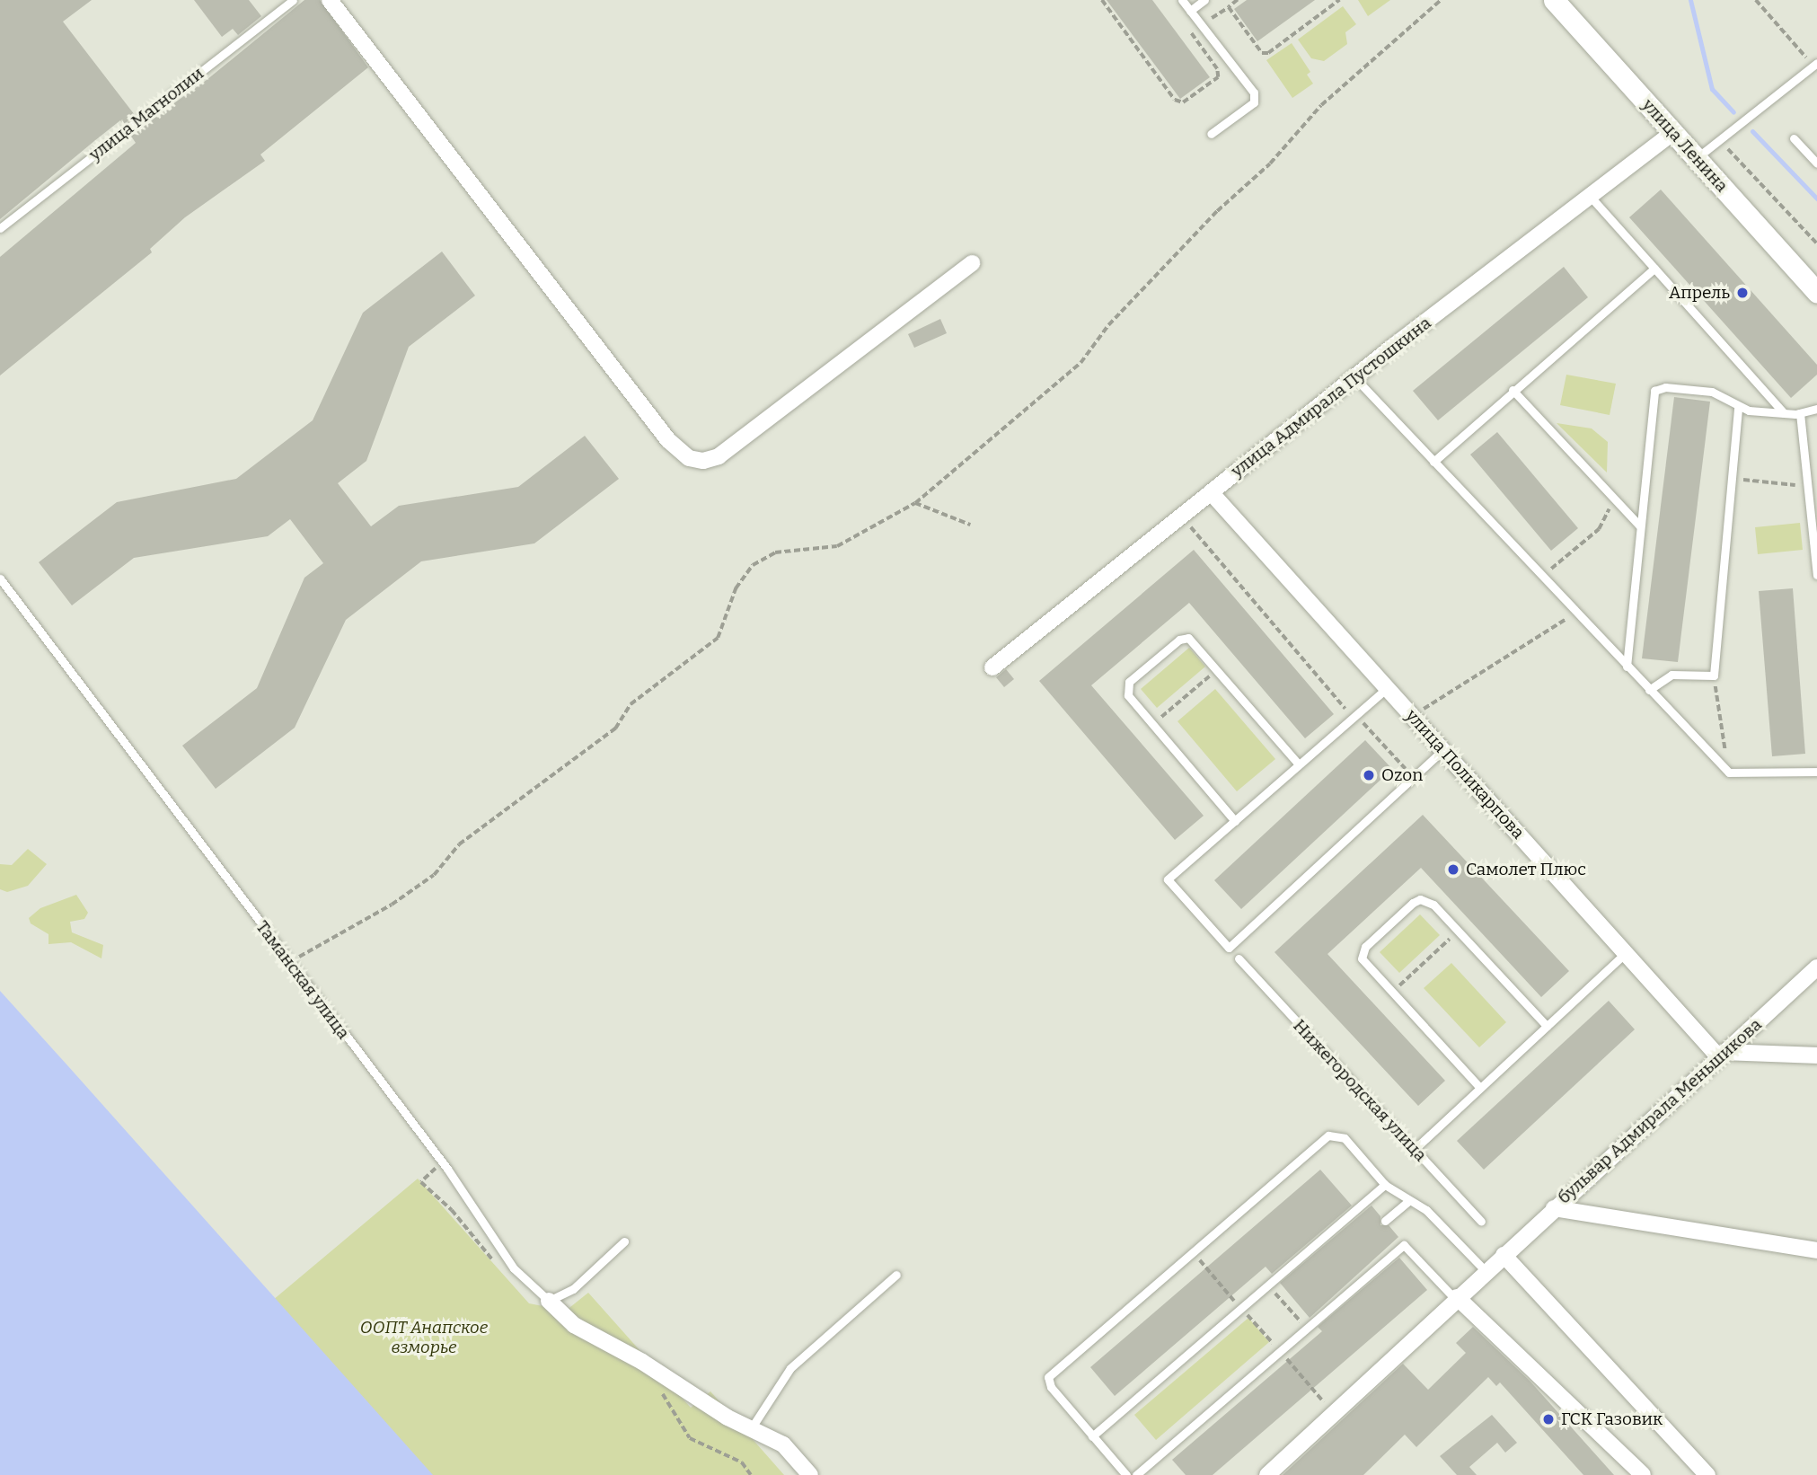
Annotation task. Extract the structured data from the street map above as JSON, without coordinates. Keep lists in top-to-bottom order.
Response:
{
  "streets": {
    "street": [
      "улица Ленина",
      "улица Адмирала Пустошкина",
      "улица Поликарпова",
      "бульвар Адмирала Меньшикова"
    ],
    "lane": ["улица Магнолии", "Таманская улица", "Нижегородская улица"]
  },
  "crossings": [
    ["улица Ленина", "улица Адмирала Пустошкина"],
    ["улица Адмирала Пустошкина", "улица Поликарпова"],
    ["улица Поликарпова", "бульвар Адмирала Меньшикова"]
  ],
  "parks": ["ООПТ Анапское взморье"],
  "places": [
    "Апрель",
    "Ozon",
    "Самолет Плюс",
    "ГСК Газовик"
  ]
}
